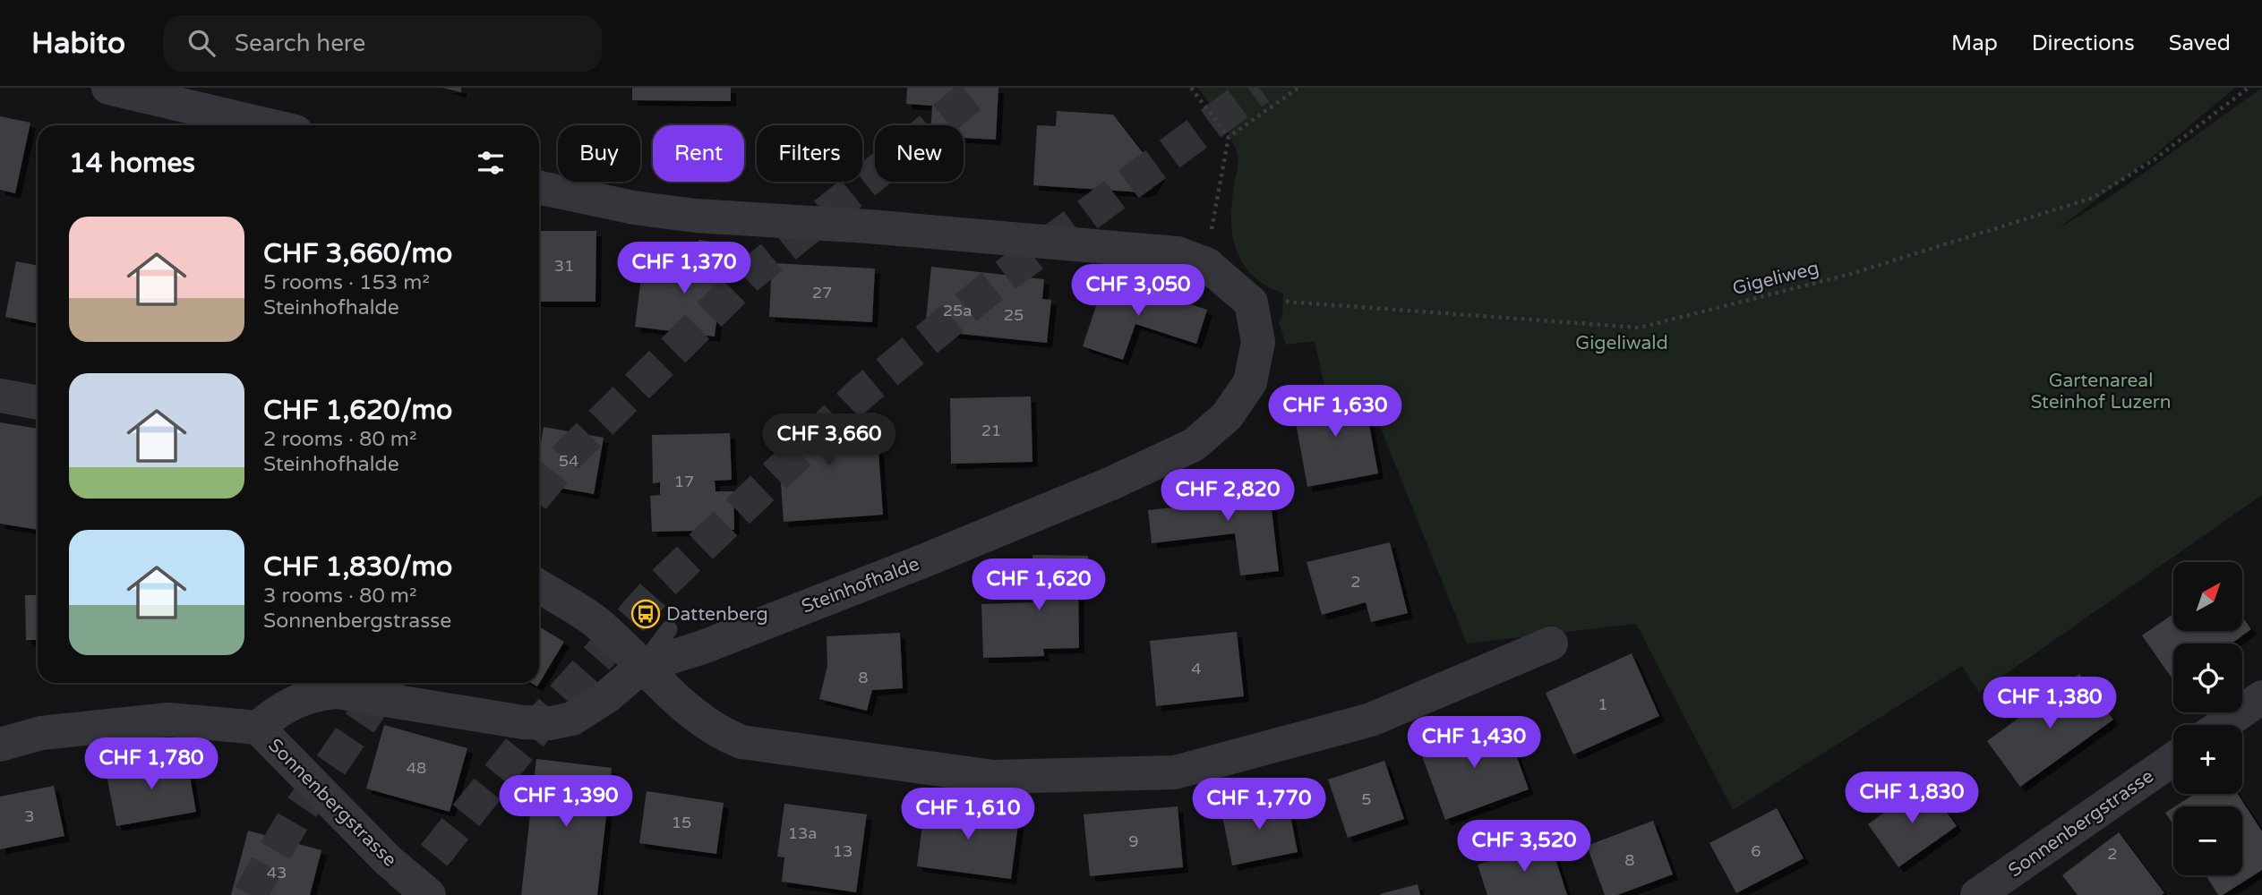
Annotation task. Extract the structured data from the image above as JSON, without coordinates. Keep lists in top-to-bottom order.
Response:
{
  "streets": {
    "street": ["Steinhofhalde", "Sonnenbergstrasse"],
    "path": ["Gigeliweg"]
  },
  "crossings": [
    ["Steinhofhalde", "Sonnenbergstrasse"]
  ],
  "parks": ["Gigeliwald", "Gartenareal Steinhof Luzern"],
  "places": {
    "bus stop": ["Dattenberg"]
  },
  "house_numbers": [
    "31",
    "27",
    "25a",
    "25",
    "21",
    "54",
    "17",
    "2",
    "4",
    "8",
    "1",
    "48",
    "5",
    "3",
    "15",
    "13a",
    "9",
    "13",
    "6",
    "2",
    "8",
    "43"
  ],
  "north": "top right",
  "page": {
    "header": "Habito",
    "search": "Search here",
    "nav": ["Map", "Directions", "Saved"],
    "chip": [
      "Buy",
      "Rent",
      "Filters",
      "New"
    ],
    "heading": "14 homes",
    "list": [
      {
        "name": "CHF 3,660/mo",
        "note": "5 rooms · 153 m² · Steinhofhalde"
      },
      {
        "name": "CHF 1,620/mo",
        "note": "2 rooms · 80 m² · Steinhofhalde"
      },
      {
        "name": "CHF 1,830/mo",
        "note": "3 rooms · 80 m² · Sonnenbergstrasse"
      }
    ],
    "price": [
      "CHF 1,370",
      "CHF 3,050",
      "CHF 1,630",
      "CHF 3,660",
      "CHF 2,820",
      "CHF 1,620",
      "CHF 1,380",
      "CHF 1,430",
      "CHF 1,780",
      "CHF 1,830",
      "CHF 1,390",
      "CHF 1,770",
      "CHF 1,610",
      "CHF 3,520"
    ],
    "map_buttons": ["+", "−"]
  }
}
